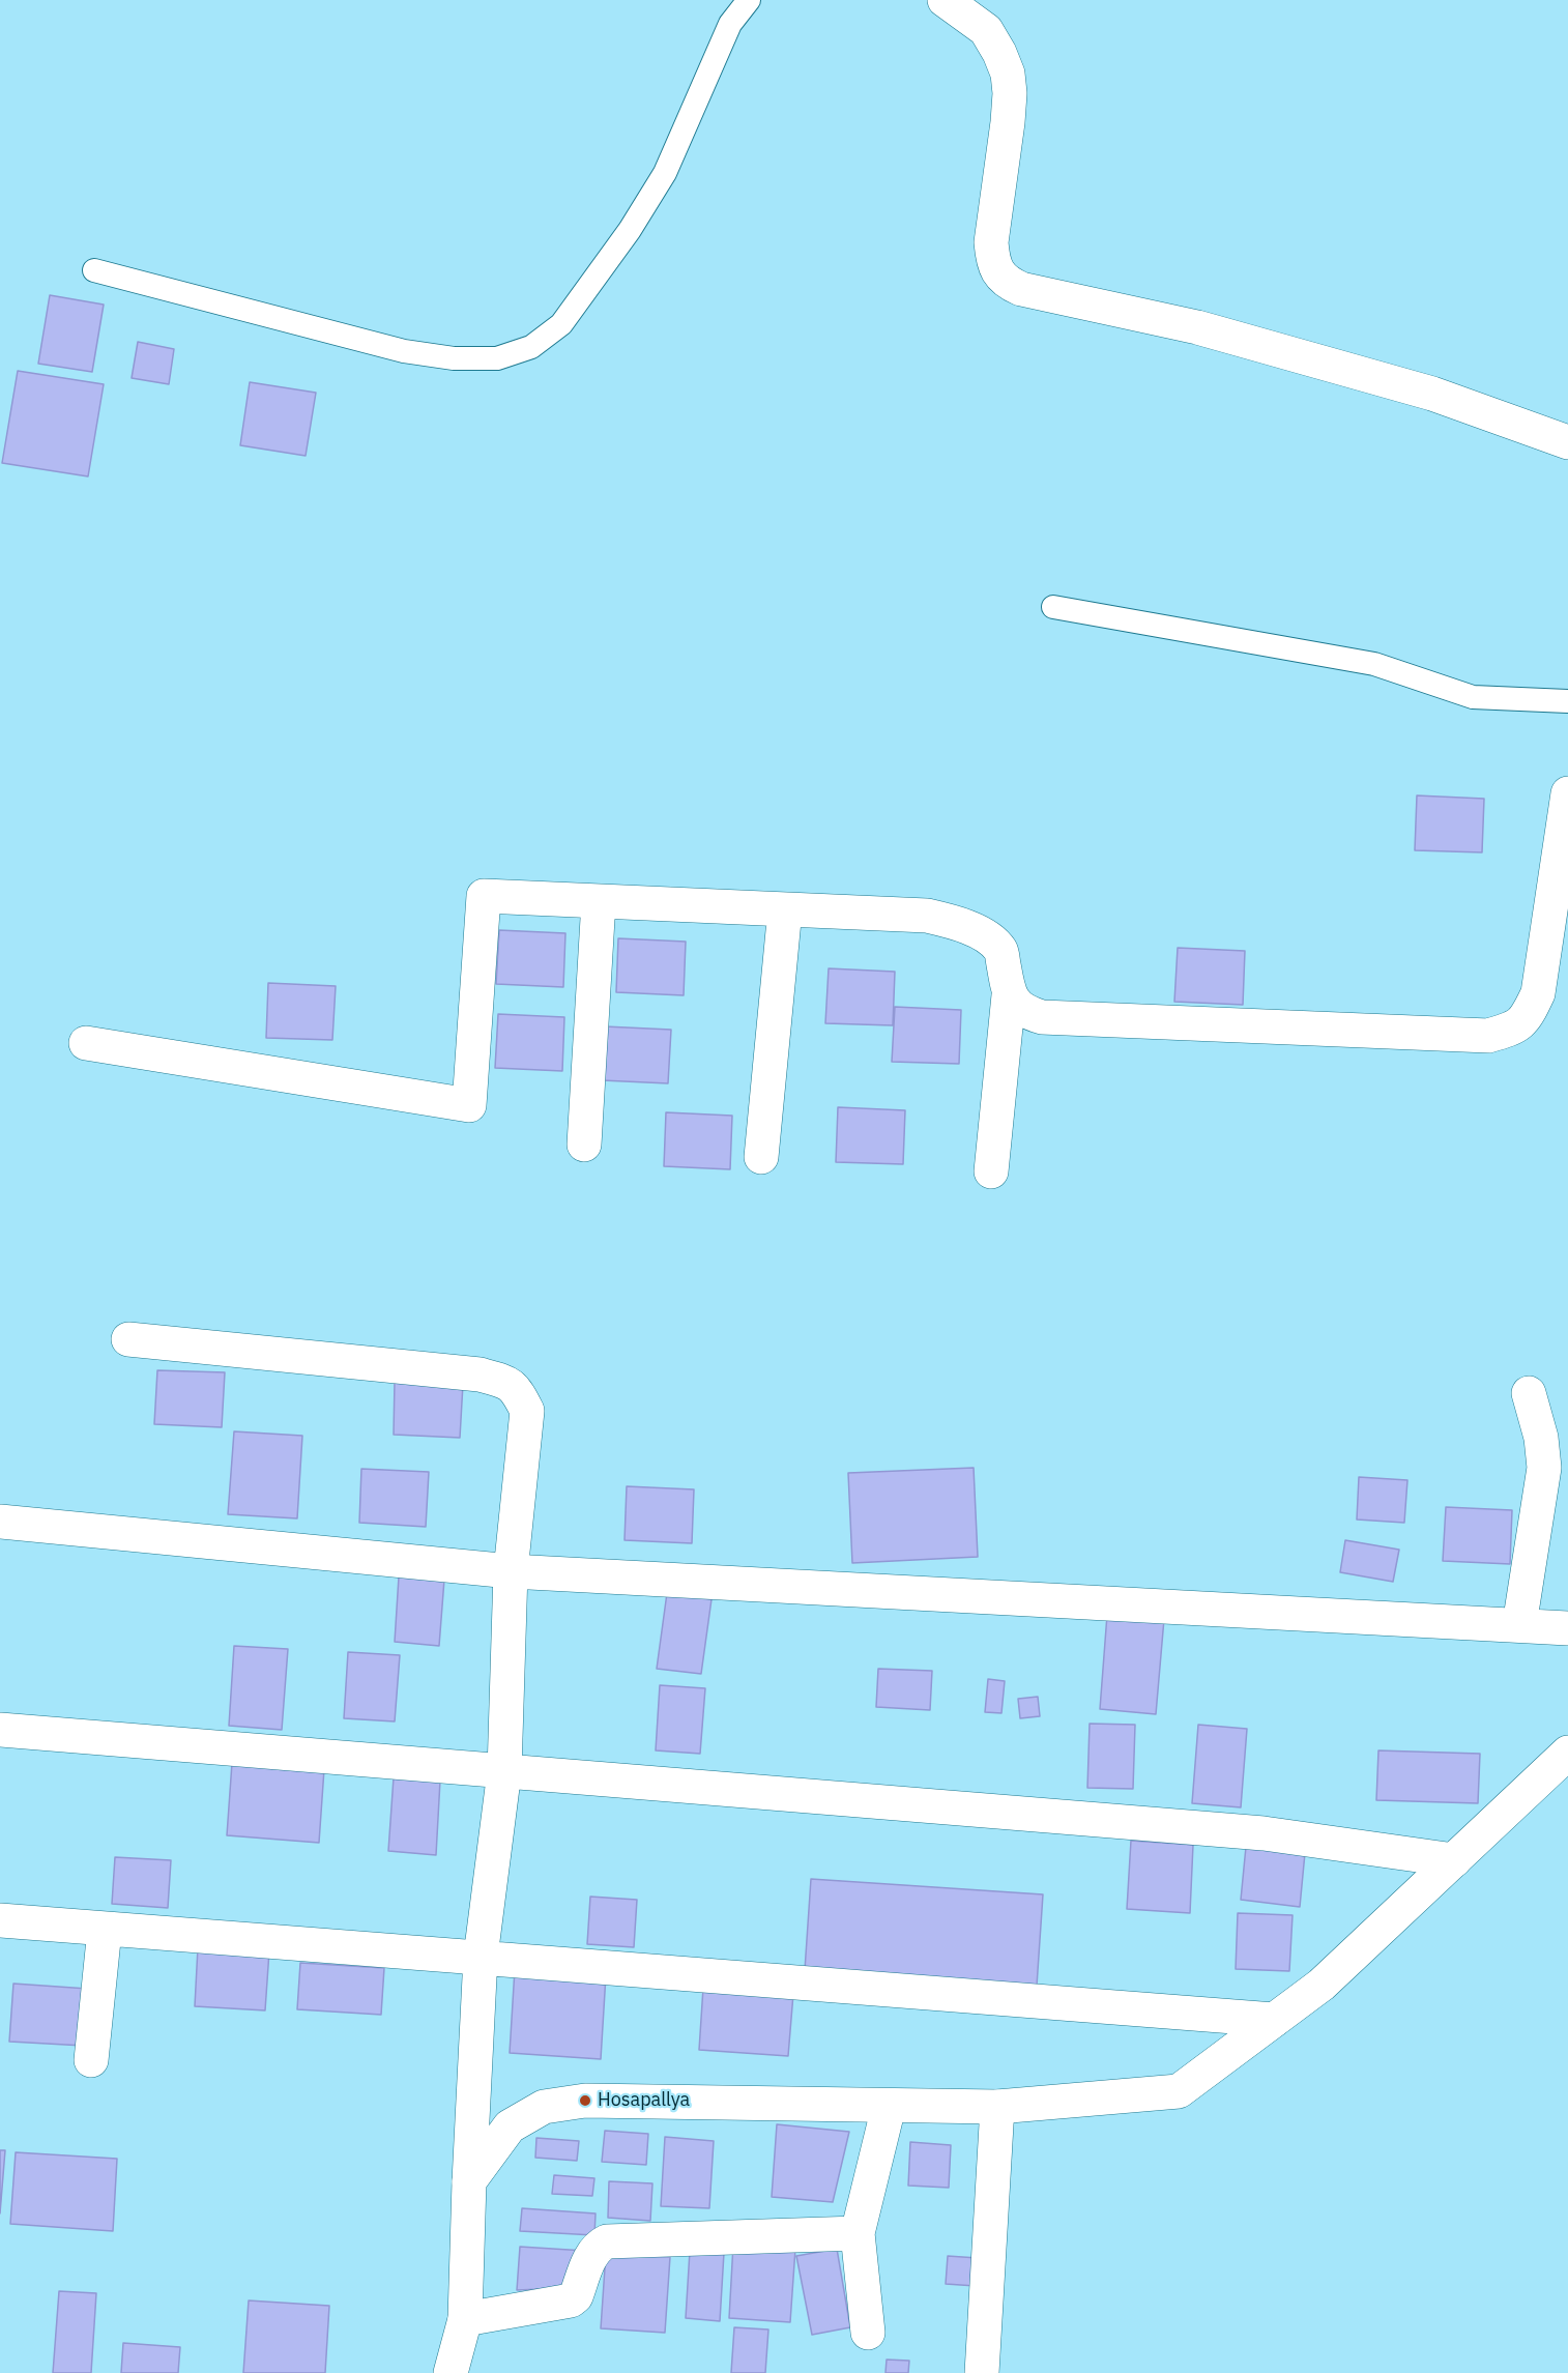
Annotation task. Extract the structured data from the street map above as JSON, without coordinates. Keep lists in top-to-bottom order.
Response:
{
  "places": ["Hosapallya"]
}
